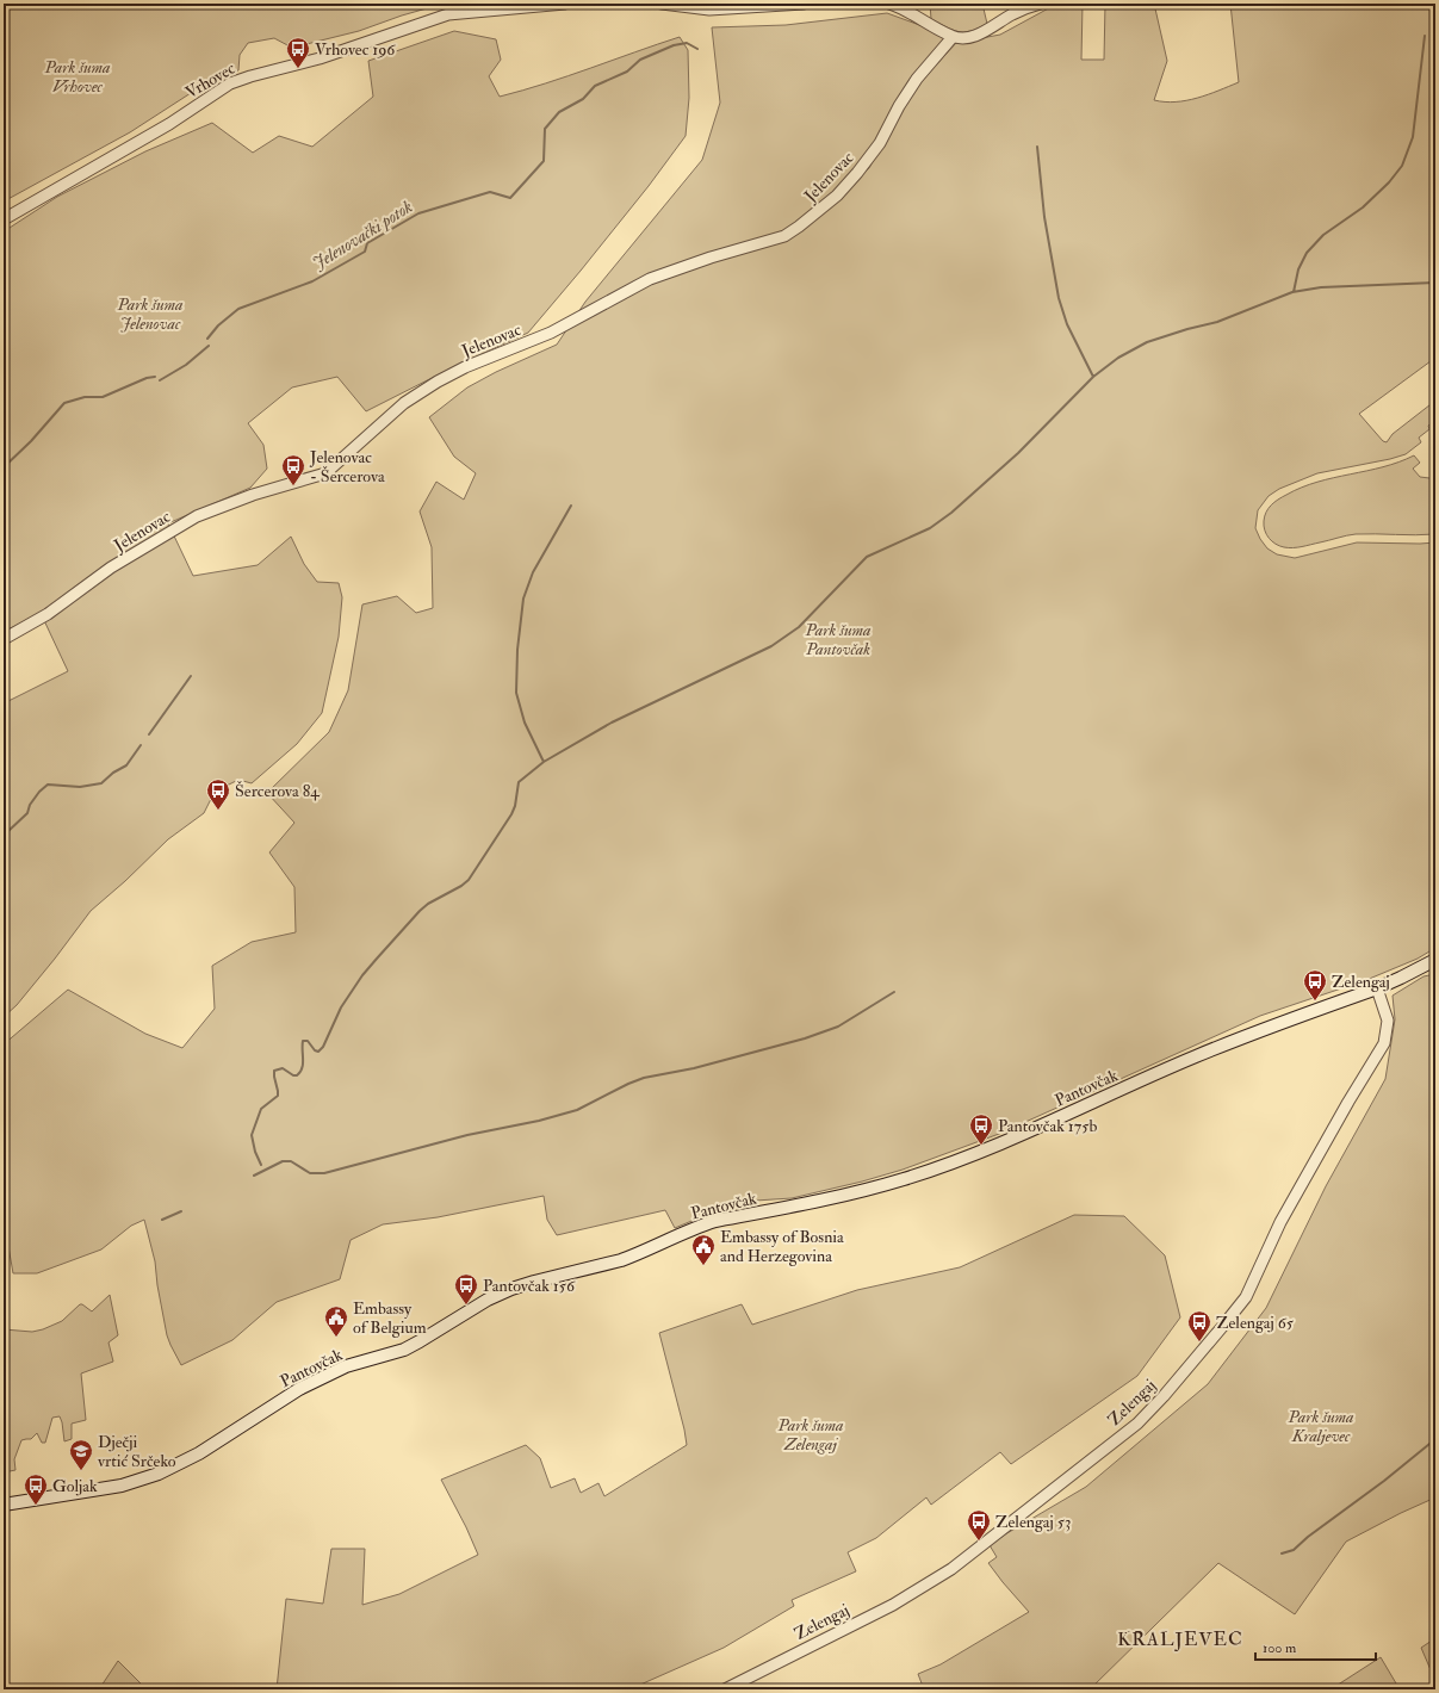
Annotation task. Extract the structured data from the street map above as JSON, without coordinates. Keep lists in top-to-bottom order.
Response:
{
  "streets": {
    "main road": ["Pantovčak"],
    "street": ["Vrhovec", "Jelenovac", "Zelengaj"]
  },
  "crossings": [
    ["Pantovčak", "Zelengaj"]
  ],
  "districts": ["KRALJEVEC"],
  "water": ["Jelenovački potok"],
  "parks": [
    "Park šuma Vrhovec",
    "Park šuma Jelenovac",
    "Park šuma Pantovčak",
    "Park šuma Kraljevec",
    "Park šuma Zelengaj"
  ],
  "places": {
    "bus stop": [
      "Vrhovec 196",
      "Jelenovac - Šercerova",
      "Šercerova 84",
      "Zelengaj",
      "Pantovčak 175b",
      "Pantovčak 156",
      "Zelengaj 65",
      "Goljak",
      "Zelengaj 53"
    ],
    "public building": ["Embassy of Bosnia and Herzegovina", "Embassy of Belgium"],
    "school or university": ["Dječji vrtić Srčeko"]
  },
  "scale_bar": "100 m"
}
